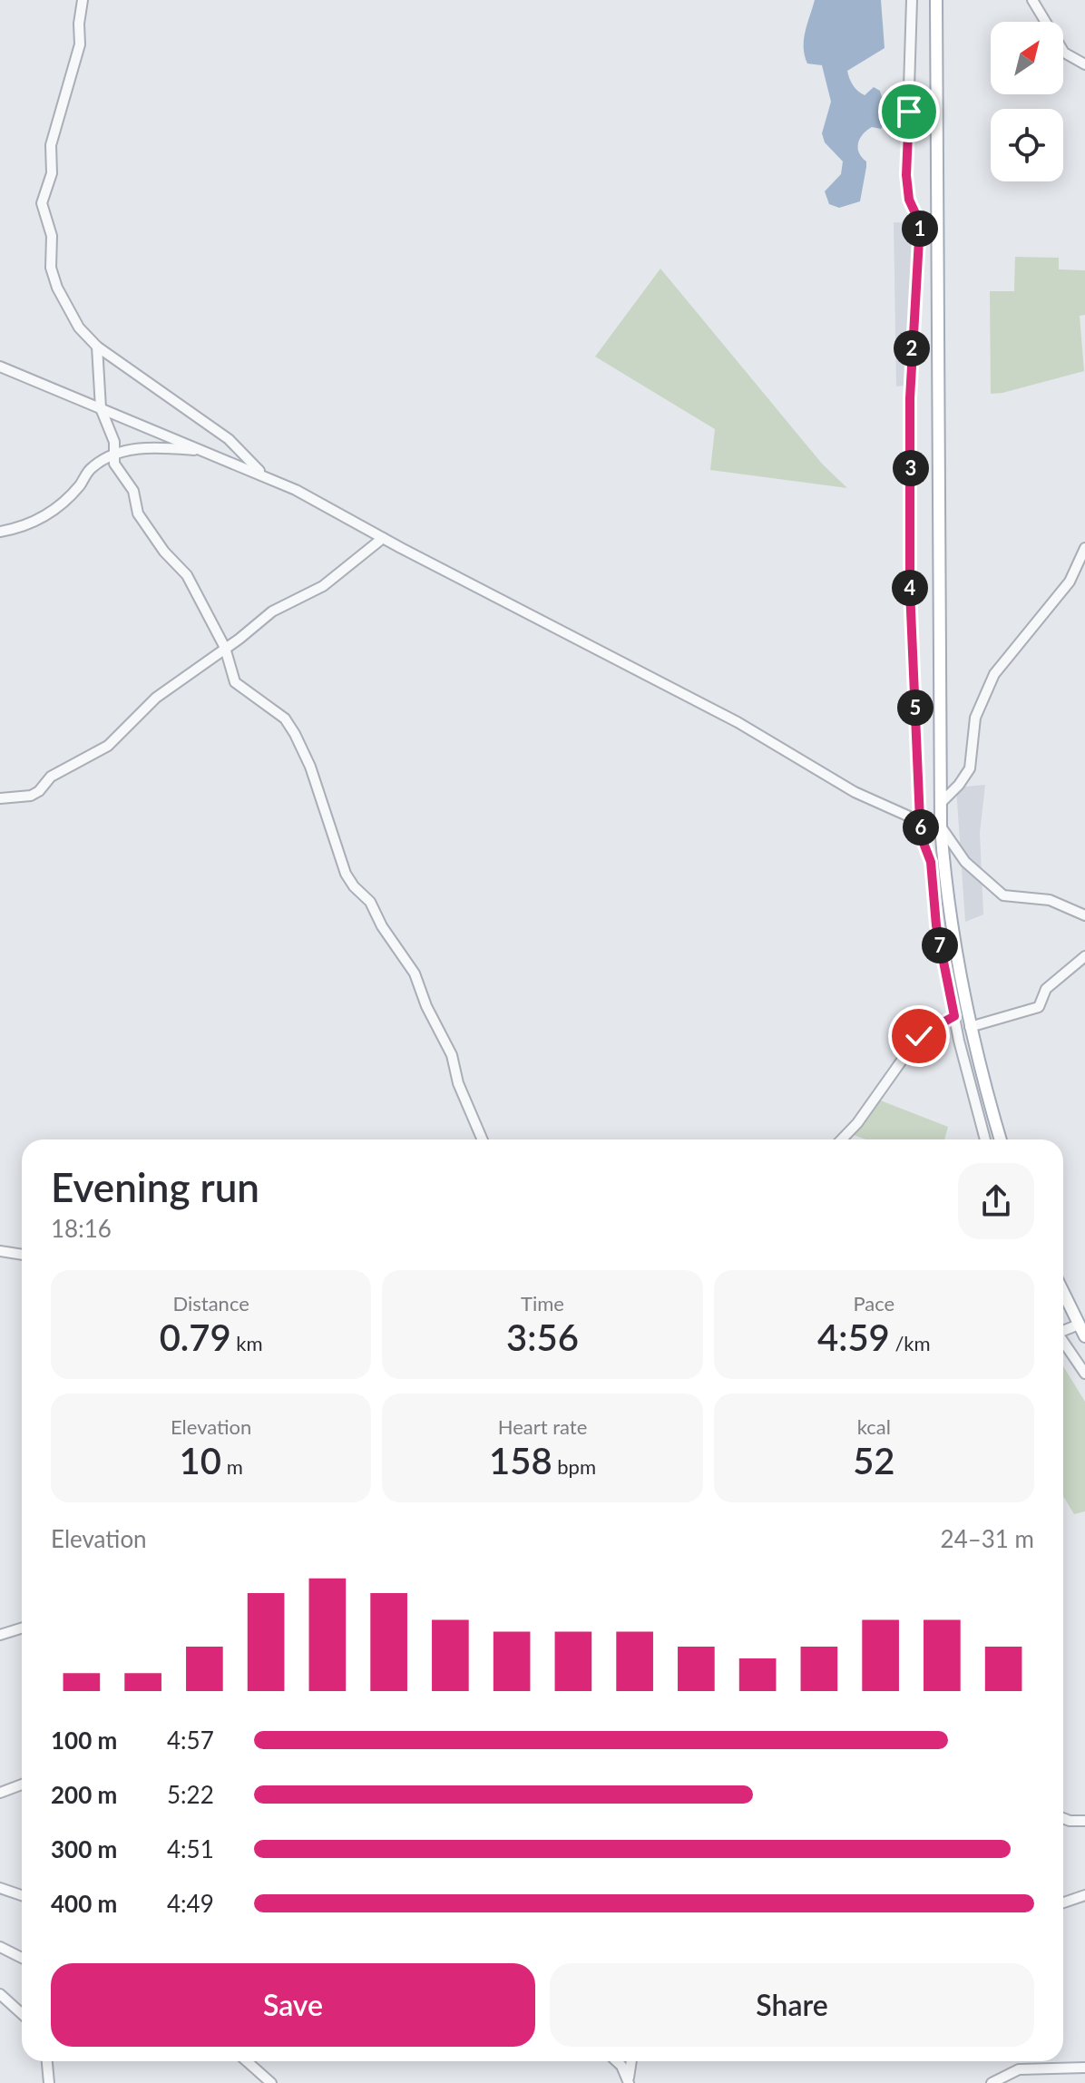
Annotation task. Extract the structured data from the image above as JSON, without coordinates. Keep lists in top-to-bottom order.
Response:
{
  "north": "top right",
  "page": {
    "pins": [
      "1",
      "2",
      "3",
      "4",
      "5",
      "6",
      "7"
    ],
    "heading": ["Evening run", "18:16"],
    "stats": [
      ["Distance", "0.79 km"],
      ["Time", "3:56"],
      ["Pace", "4:59 /km"],
      ["Elevation", "10 m"],
      ["Heart rate", "158 bpm"],
      ["kcal", "52"]
    ],
    "chart": ["Elevation", "24–31 m"],
    "list": [
      {
        "name": "100 m",
        "note": "4:57"
      },
      {
        "name": "200 m",
        "note": "5:22"
      },
      {
        "name": "300 m",
        "note": "4:51"
      },
      {
        "name": "400 m",
        "note": "4:49"
      }
    ],
    "buttons": ["Save", "Share"]
  }
}
